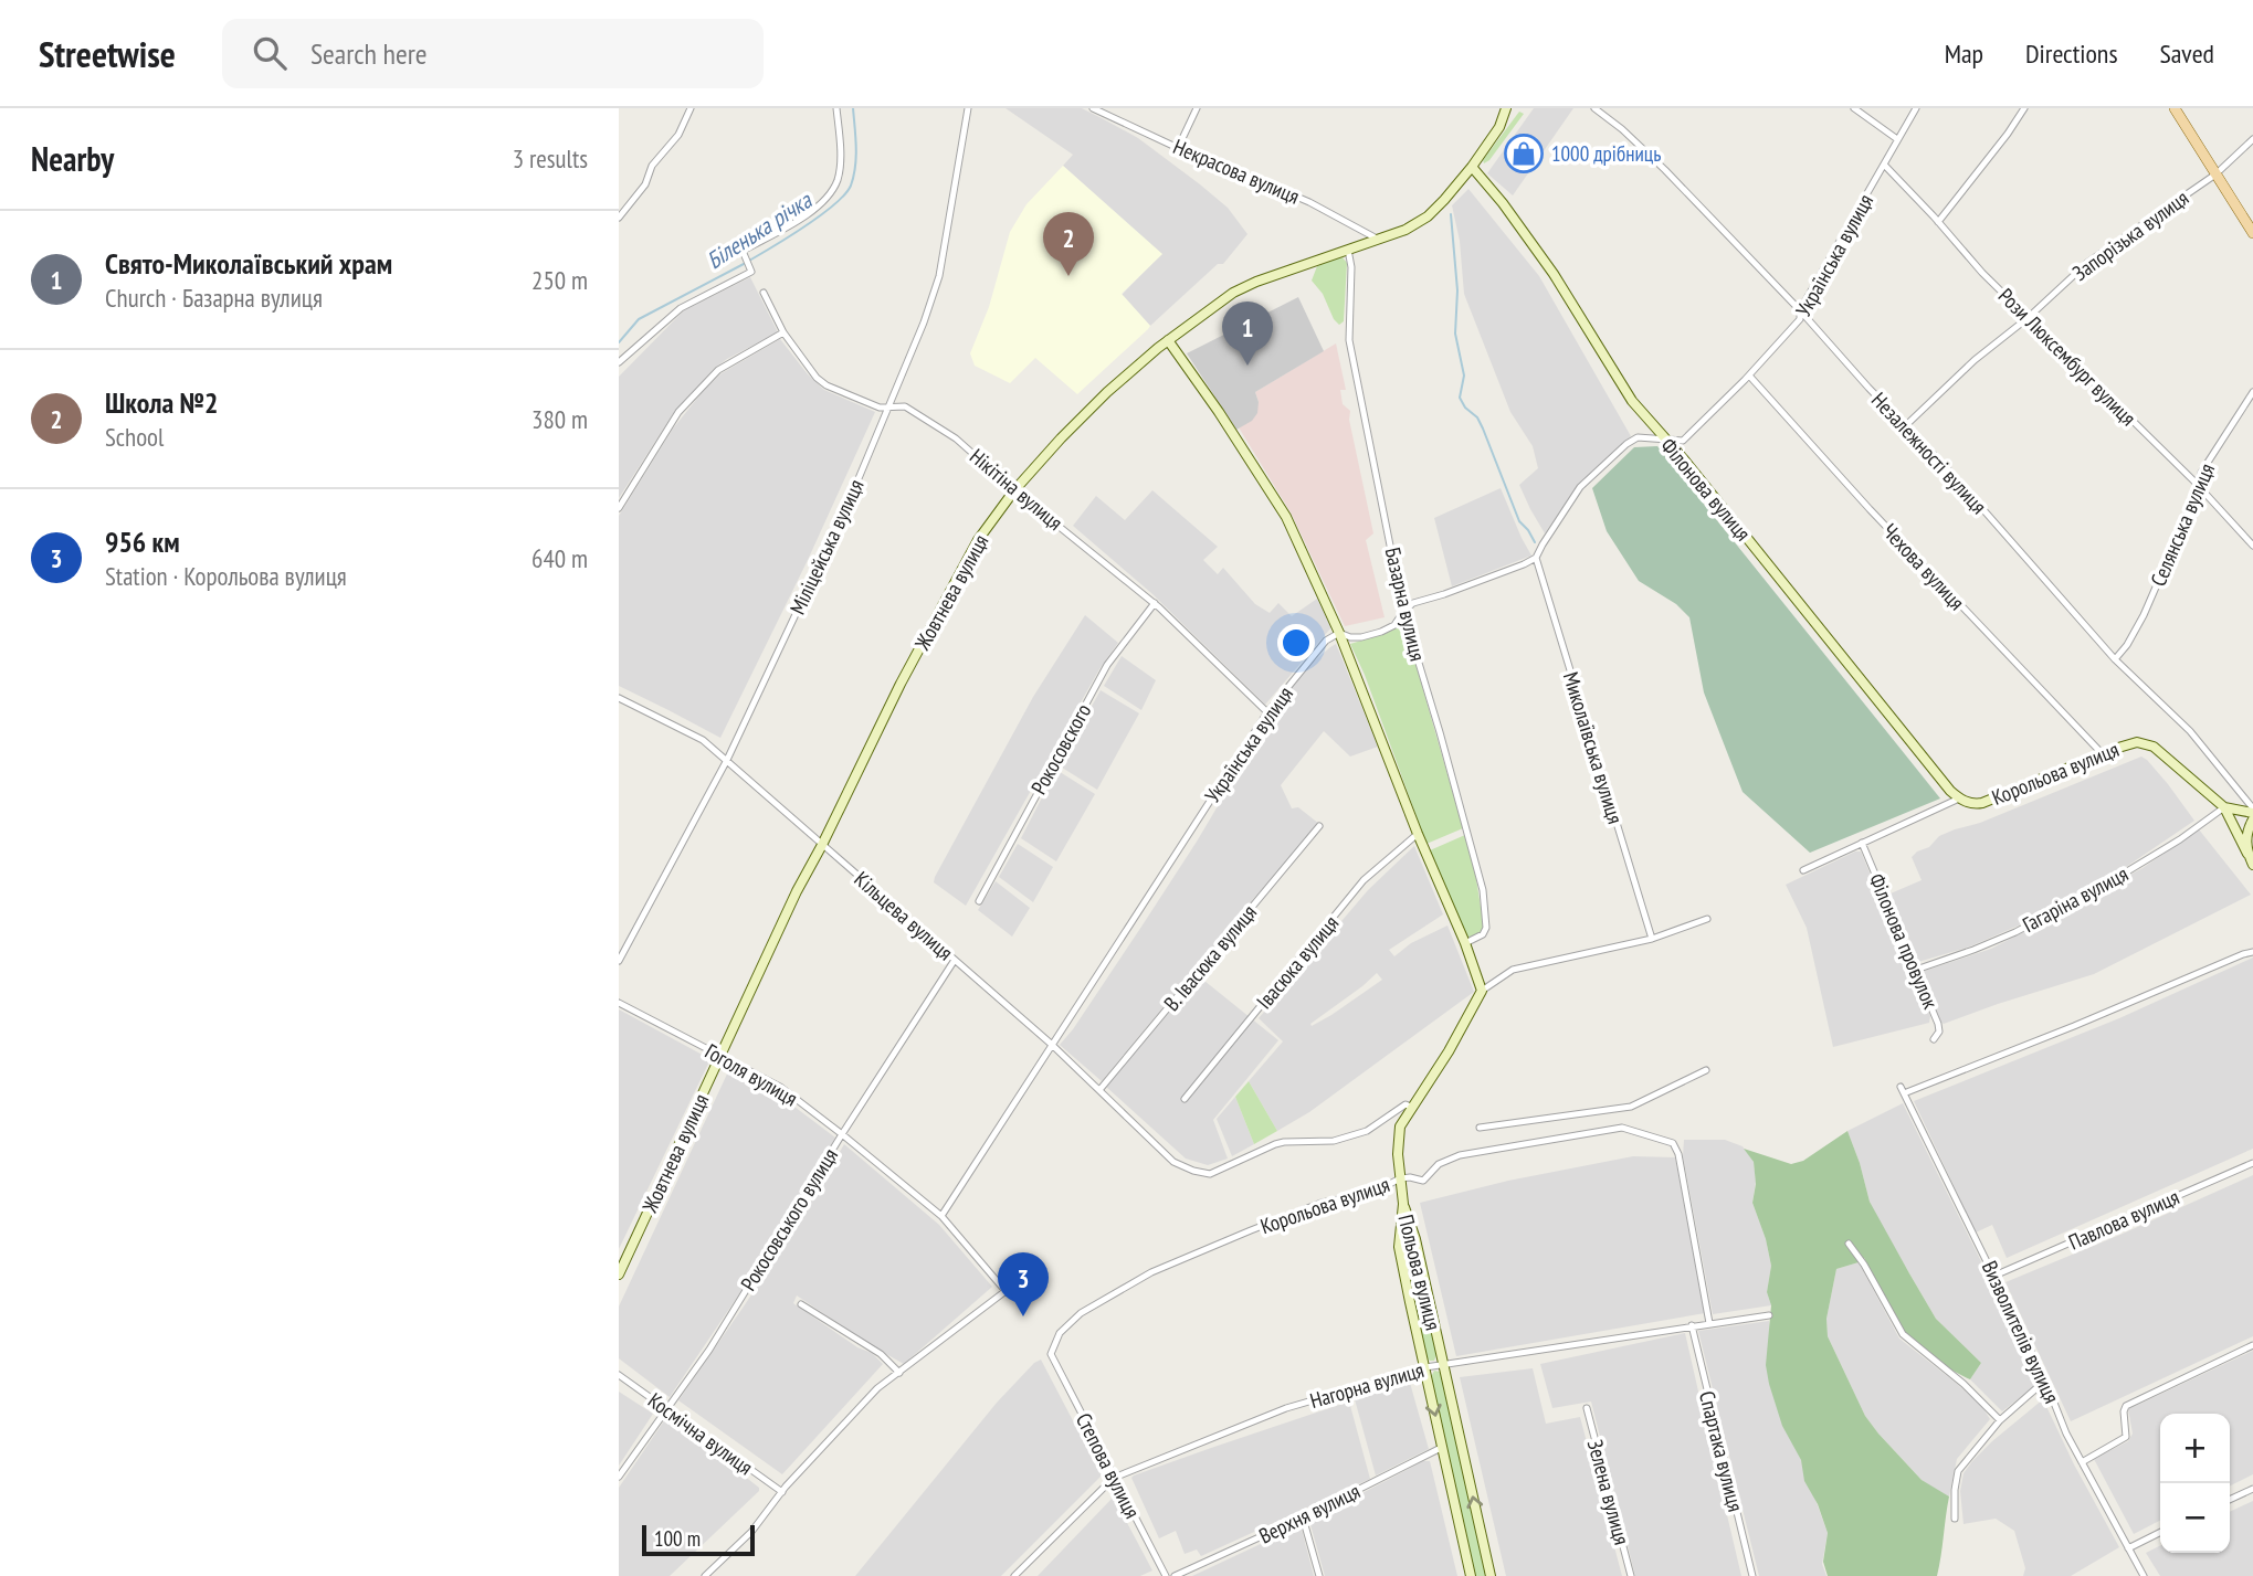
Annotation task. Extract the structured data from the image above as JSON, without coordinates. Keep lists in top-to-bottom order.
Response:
{
  "streets": {
    "main road": [
      "Філонова вулиця",
      "Жовтнева вулиця",
      "Корольова вулиця",
      "Польова вулиця"
    ],
    "street": [
      "Некрасова вулиця",
      "Запорізька вулиця",
      "Українська вулиця",
      "Рози Люксембург вулиця",
      "Незалежності вулиця",
      "Нікітіна вулиця",
      "Селянська вулиця",
      "Міліцейська вулиця",
      "Чехова вулиця",
      "Базарна вулиця",
      "Миколаївська вулиця",
      "Рокосовского",
      "Гагаріна вулиця",
      "Кільцева вулиця",
      "Філонова провулок",
      "В. Івасюка вулиця",
      "Івасюка вулиця",
      "Гоголя вулиця",
      "Рокосовського вулиця",
      "Павлова вулиця",
      "Визволителів вулиця",
      "Нагорна вулиця",
      "Космічна вулиця",
      "Спартака вулиця",
      "Степова вулиця",
      "Зелена вулиця",
      "Верхня вулиця"
    ]
  },
  "crossings": [
    ["Некрасова вулиця", "Жовтнева вулиця"],
    ["Запорізька вулиця", "Рози Люксембург вулиця"],
    ["Запорізька вулиця", "Незалежності вулиця"],
    ["Українська вулиця", "Рози Люксембург вулиця"],
    ["Українська вулиця", "Незалежності вулиця"],
    ["Українська вулиця", "Нікітіна вулиця"],
    ["Українська вулиця", "Філонова вулиця"],
    ["Українська вулиця", "Чехова вулиця"],
    ["Українська вулиця", "Миколаївська вулиця"],
    ["Українська вулиця", "Кільцева вулиця"],
    ["Українська вулиця", "Гоголя вулиця"],
    ["Рози Люксембург вулиця", "Селянська вулиця"],
    ["Незалежності вулиця", "Селянська вулиця"],
    ["Незалежності вулиця", "Корольова вулиця"],
    ["Нікітіна вулиця", "Міліцейська вулиця"],
    ["Нікітіна вулиця", "Жовтнева вулиця"],
    ["Нікітіна вулиця", "Рокосовского"],
    ["Філонова вулиця", "Жовтнева вулиця"],
    ["Філонова вулиця", "Корольова вулиця"],
    ["Міліцейська вулиця", "Кільцева вулиця"],
    ["Чехова вулиця", "Корольова вулиця"],
    ["Жовтнева вулиця", "Базарна вулиця"],
    ["Жовтнева вулиця", "Кільцева вулиця"],
    ["Жовтнева вулиця", "Гоголя вулиця"],
    ["Корольова вулиця", "Гагаріна вулиця"],
    ["Корольова вулиця", "Філонова провулок"],
    ["Корольова вулиця", "Нагорна вулиця"],
    ["Корольова вулиця", "Степова вулиця"],
    ["Гагаріна вулиця", "Філонова провулок"],
    ["Кільцева вулиця", "В. Івасюка вулиця"],
    ["Кільцева вулиця", "Рокосовського вулиця"],
    ["Гоголя вулиця", "Рокосовського вулиця"],
    ["Рокосовського вулиця", "Космічна вулиця"],
    ["Павлова вулиця", "Визволителів вулиця"],
    ["Польова вулиця", "Нагорна вулиця"],
    ["Польова вулиця", "Верхня вулиця"],
    ["Нагорна вулиця", "Спартака вулиця"],
    ["Нагорна вулиця", "Степова вулиця"]
  ],
  "water": ["Біленька річка"],
  "places": {
    "shop": ["1000 дрібниць"]
  },
  "scale_bar": "100 m",
  "page": {
    "header": "Streetwise",
    "search": "Search here",
    "nav": ["Map", "Directions", "Saved"],
    "heading": ["Nearby", "3 results"],
    "list": [
      {
        "mark": "1",
        "name": "Свято-Миколаївський храм",
        "note": "Church · Базарна вулиця",
        "value": "250 m"
      },
      {
        "mark": "2",
        "name": "Школа №2",
        "note": "School",
        "value": "380 m"
      },
      {
        "mark": "3",
        "name": "956 км",
        "note": "Station · Корольова вулиця",
        "value": "640 m"
      }
    ],
    "pins": ["2", "1", "3"],
    "map_buttons": ["+", "−"],
    "scale": "100 m"
  }
}
